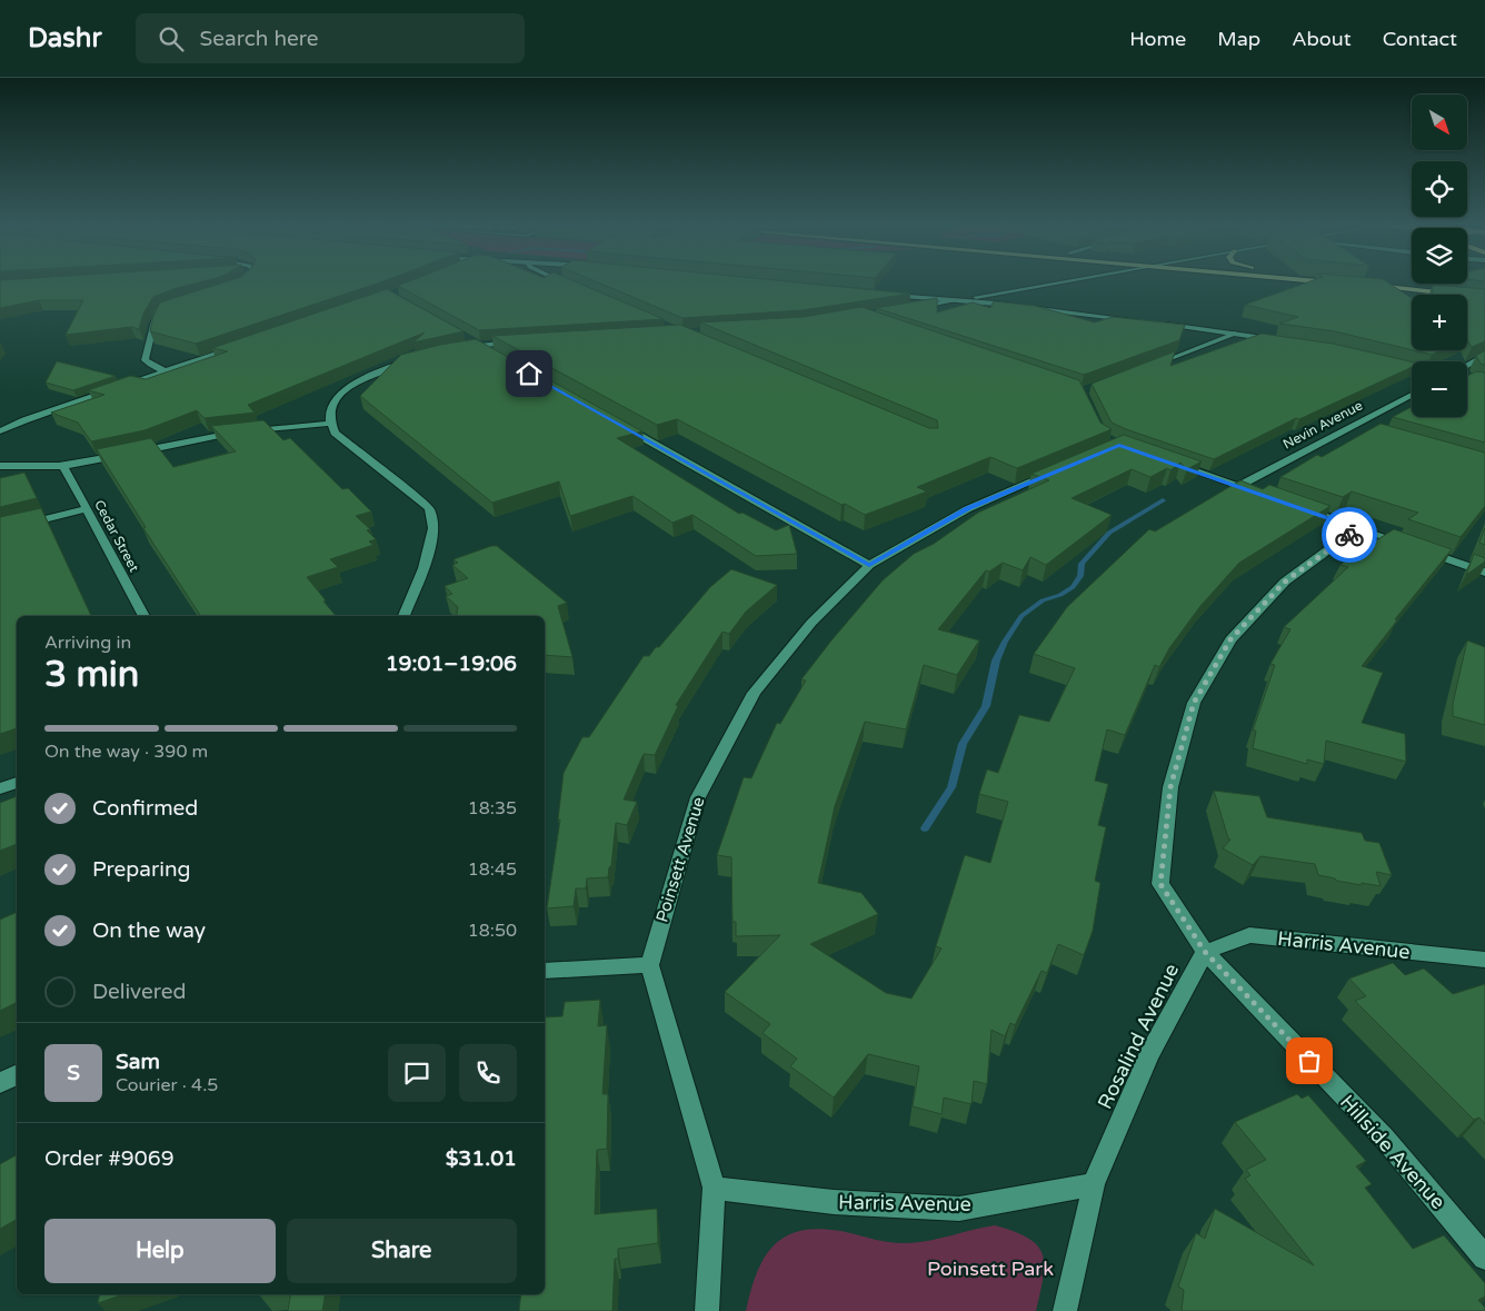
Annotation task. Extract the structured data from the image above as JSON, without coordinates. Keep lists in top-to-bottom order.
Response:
{
  "streets": {
    "street": [
      "Nevin Avenue",
      "Cedar Street",
      "Poinsett Avenue",
      "Harris Avenue",
      "Rosalind Avenue",
      "Hillside Avenue"
    ]
  },
  "crossings": [
    ["Harris Avenue", "Rosalind Avenue"],
    ["Harris Avenue", "Hillside Avenue"],
    ["Rosalind Avenue", "Hillside Avenue"]
  ],
  "parks": ["Poinsett Park"],
  "north": "bottom right",
  "page": {
    "header": "Dashr",
    "search": "Search here",
    "nav": [
      "Home",
      "Map",
      "About",
      "Contact"
    ],
    "map_buttons": ["+", "−"],
    "heading": ["3 min", "Arriving in", "19:01–19:06"],
    "panel": [
      "Sam",
      "Courier · 4.5",
      "Order #9069",
      "$31.01"
    ],
    "bar": "On the way · 390 m",
    "list": [
      ["Confirmed", "18:35"],
      ["Preparing", "18:45"],
      ["On the way", "18:50"],
      "Delivered"
    ],
    "round": "S",
    "buttons": ["Help", "Share"]
  }
}
